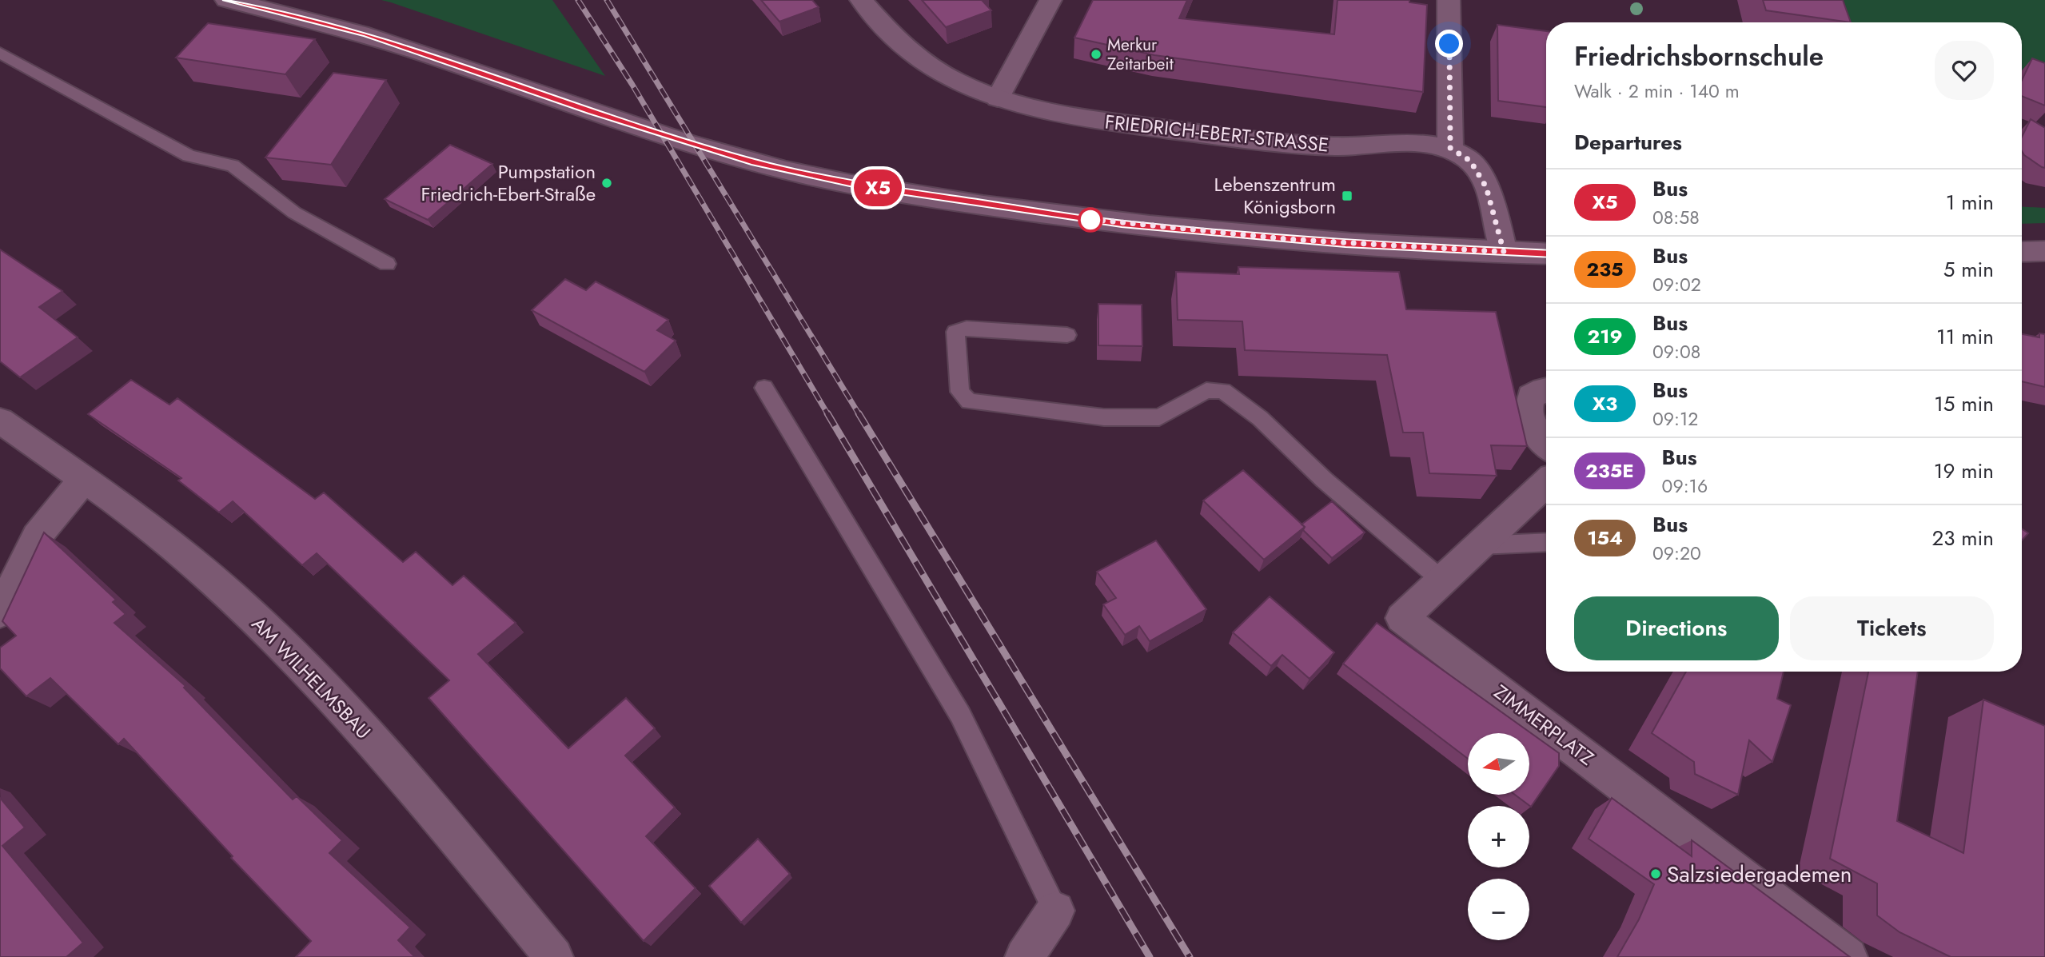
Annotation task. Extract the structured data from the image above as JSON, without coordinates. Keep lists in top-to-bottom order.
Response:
{
  "streets": {
    "street": ["FRIEDRICH-EBERT-STRASSE", "AM WILHELMSBAU", "ZIMMERPLATZ"]
  },
  "places": {
    "other": ["Merkur Zeitarbeit", "Pumpstation Friedrich-Ebert-Straße", "Salzsiedergademen"],
    "transit": ["Lebenszentrum Königsborn"]
  },
  "lines": ["bus line X5"],
  "north": "left",
  "page": {
    "on_map": "X5",
    "heading": [
      ["Friedrichsbornschule", "Walk · 2 min · 140 m"],
      "Departures"
    ],
    "list": [
      {
        "mark": "X5",
        "name": "Bus",
        "note": "08:58",
        "value": "1 min"
      },
      {
        "mark": "235",
        "name": "Bus",
        "note": "09:02",
        "value": "5 min"
      },
      {
        "mark": "219",
        "name": "Bus",
        "note": "09:08",
        "value": "11 min"
      },
      {
        "mark": "X3",
        "name": "Bus",
        "note": "09:12",
        "value": "15 min"
      },
      {
        "mark": "235E",
        "name": "Bus",
        "note": "09:16",
        "value": "19 min"
      },
      {
        "mark": "154",
        "name": "Bus",
        "note": "09:20",
        "value": "23 min"
      }
    ],
    "buttons": ["Directions", "Tickets"],
    "map_buttons": ["+", "−"]
  }
}
